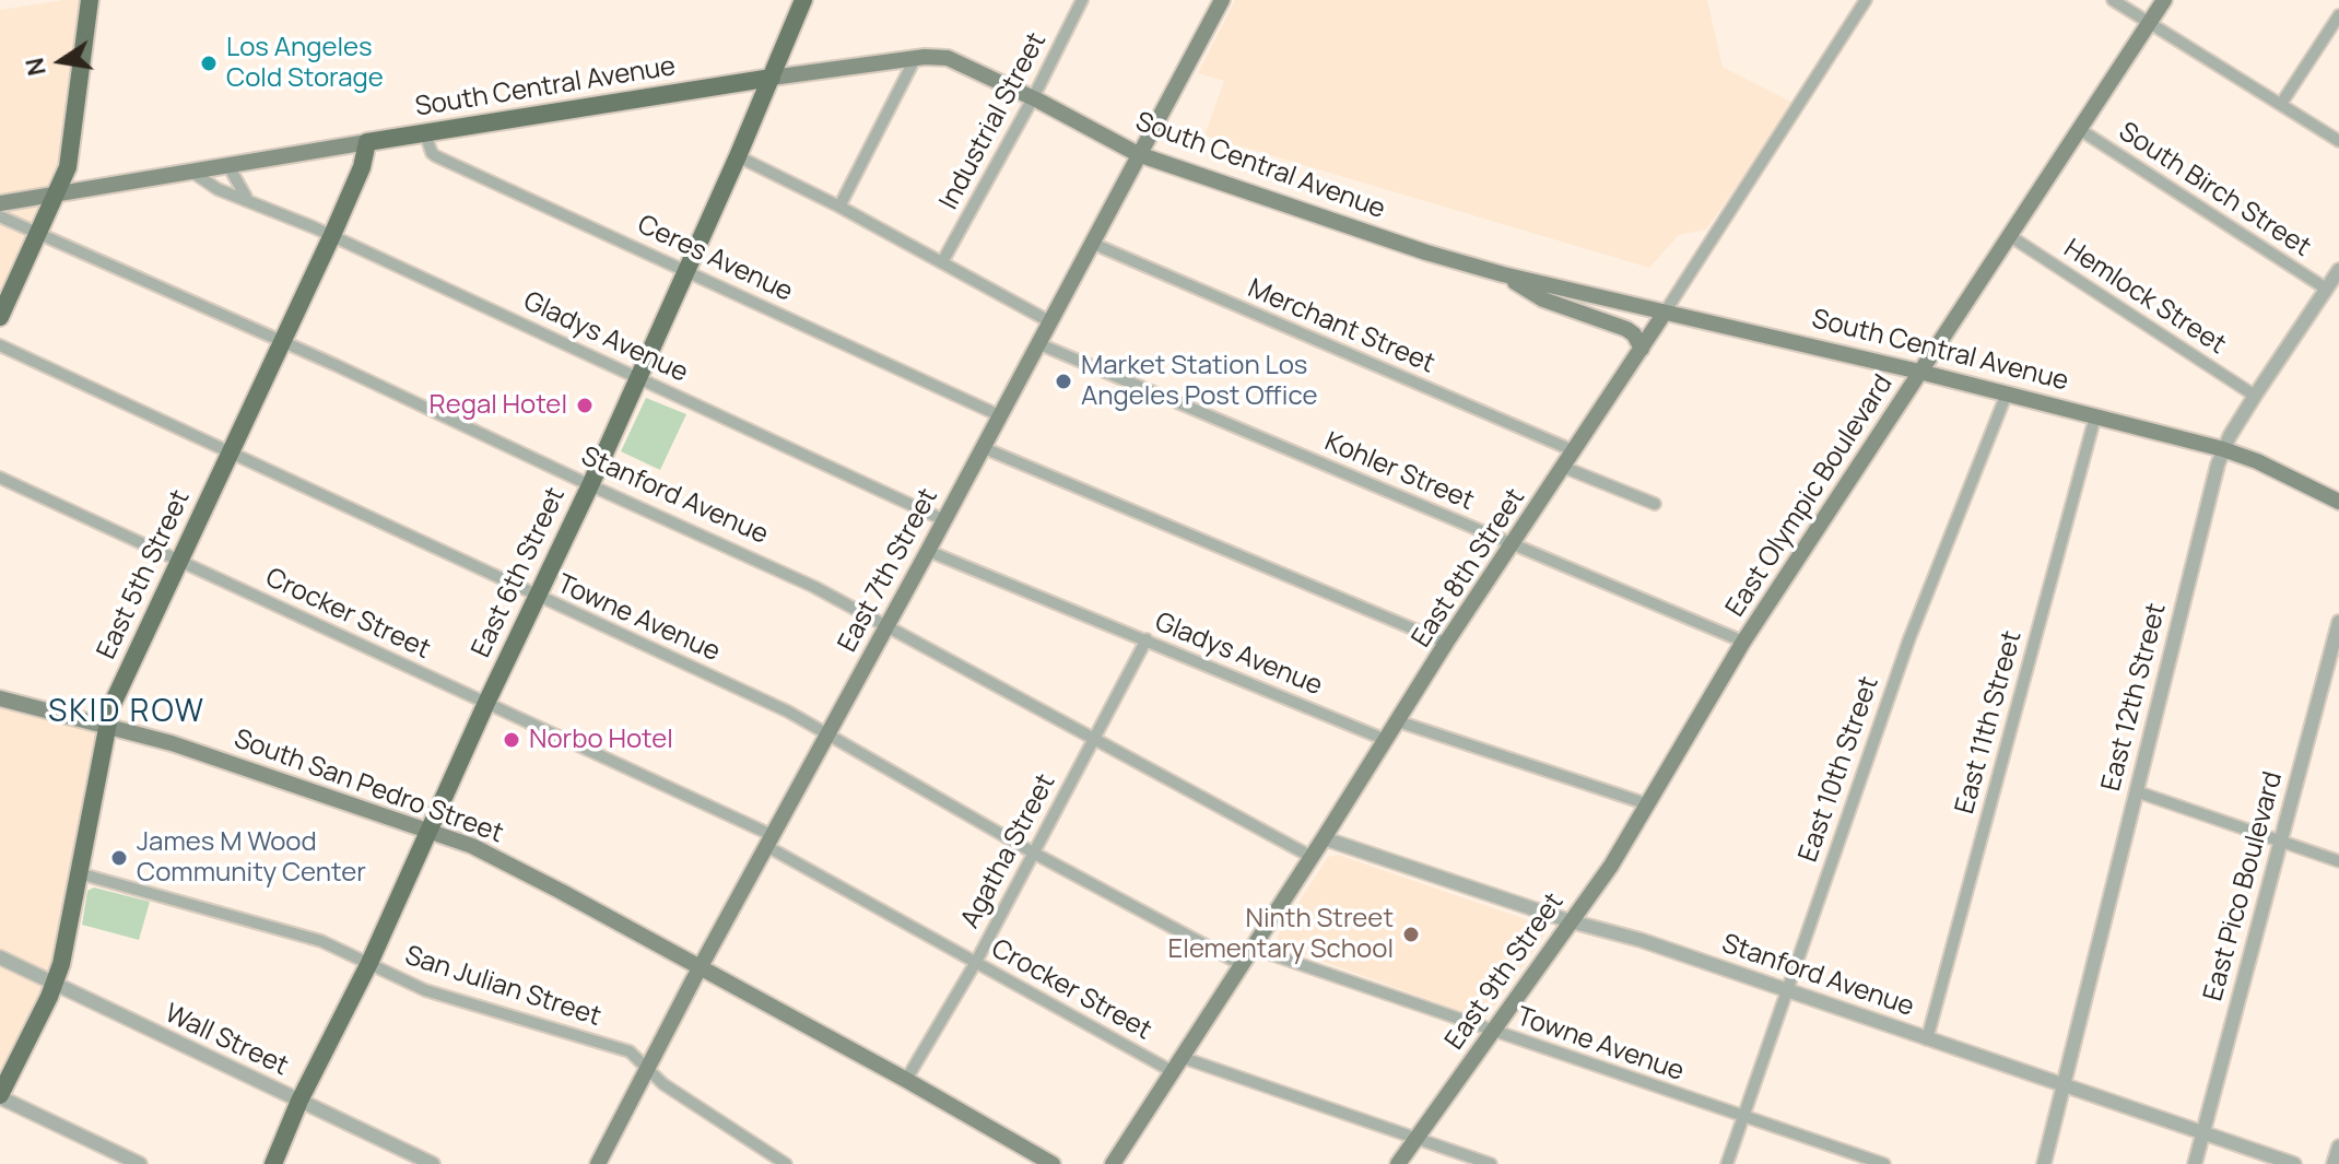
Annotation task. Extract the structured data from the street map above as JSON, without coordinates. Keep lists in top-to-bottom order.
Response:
{
  "streets": {
    "main road": [
      "South Central Avenue",
      "East Olympic Boulevard",
      "East 8th Street",
      "East 7th Street",
      "East 6th Street",
      "East 5th Street",
      "South San Pedro Street",
      "East 9th Street"
    ],
    "street": [
      "Industrial Street",
      "South Birch Street",
      "Ceres Avenue",
      "Hemlock Street",
      "Merchant Street",
      "Gladys Avenue",
      "Kohler Street",
      "Stanford Avenue",
      "Crocker Street",
      "Towne Avenue",
      "East 12th Street",
      "East 11th Street",
      "East 10th Street",
      "Agatha Street",
      "East Pico Boulevard",
      "San Julian Street",
      "Wall Street"
    ]
  },
  "crossings": [
    ["South Central Avenue", "Industrial Street"],
    ["South Central Avenue", "Ceres Avenue"],
    ["South Central Avenue", "Gladys Avenue"],
    ["South Central Avenue", "East Olympic Boulevard"],
    ["South Central Avenue", "East 8th Street"],
    ["South Central Avenue", "East 7th Street"],
    ["South Central Avenue", "East 6th Street"],
    ["South Central Avenue", "East 5th Street"],
    ["South Central Avenue", "East 12th Street"],
    ["South Central Avenue", "East 11th Street"],
    ["South Central Avenue", "East 10th Street"],
    ["South Birch Street", "East Olympic Boulevard"],
    ["South Birch Street", "East 12th Street"],
    ["Ceres Avenue", "East 7th Street"],
    ["Ceres Avenue", "East 6th Street"],
    ["Hemlock Street", "East Olympic Boulevard"],
    ["Hemlock Street", "East 12th Street"],
    ["Merchant Street", "East 8th Street"],
    ["Merchant Street", "East 7th Street"],
    ["Gladys Avenue", "East 8th Street"],
    ["Gladys Avenue", "East 7th Street"],
    ["Gladys Avenue", "East 6th Street"],
    ["Gladys Avenue", "East 5th Street"],
    ["Gladys Avenue", "Agatha Street"],
    ["Kohler Street", "East Olympic Boulevard"],
    ["Kohler Street", "East 8th Street"],
    ["Kohler Street", "East 7th Street"],
    ["Stanford Avenue", "East 8th Street"],
    ["Stanford Avenue", "East 7th Street"],
    ["Stanford Avenue", "East 6th Street"],
    ["Stanford Avenue", "East 5th Street"],
    ["Stanford Avenue", "East 12th Street"],
    ["Stanford Avenue", "East 11th Street"],
    ["Stanford Avenue", "East 10th Street"],
    ["Stanford Avenue", "Agatha Street"],
    ["Stanford Avenue", "East Pico Boulevard"],
    ["Stanford Avenue", "East 9th Street"],
    ["East Olympic Boulevard", "East 9th Street"],
    ["East 8th Street", "Crocker Street"],
    ["East 8th Street", "Towne Avenue"],
    ["East 7th Street", "Crocker Street"],
    ["East 7th Street", "Towne Avenue"],
    ["East 7th Street", "South San Pedro Street"],
    ["East 7th Street", "San Julian Street"],
    ["East 6th Street", "Crocker Street"],
    ["East 6th Street", "Towne Avenue"],
    ["East 6th Street", "South San Pedro Street"],
    ["East 6th Street", "San Julian Street"],
    ["East 6th Street", "Wall Street"],
    ["East 5th Street", "Crocker Street"],
    ["East 5th Street", "Towne Avenue"],
    ["East 5th Street", "South San Pedro Street"],
    ["East 5th Street", "San Julian Street"],
    ["East 5th Street", "Wall Street"],
    ["Crocker Street", "Agatha Street"],
    ["Crocker Street", "East 9th Street"],
    ["Towne Avenue", "East 10th Street"],
    ["Towne Avenue", "Agatha Street"],
    ["Towne Avenue", "East 9th Street"],
    ["South San Pedro Street", "Agatha Street"]
  ],
  "districts": ["SKID ROW"],
  "places": [
    "Los Angeles Cold Storage",
    "Market Station Los Angeles Post Office",
    "Regal Hotel",
    "Norbo Hotel",
    "James M Wood Community Center",
    "Ninth Street Elementary School"
  ],
  "north": "left"
}
